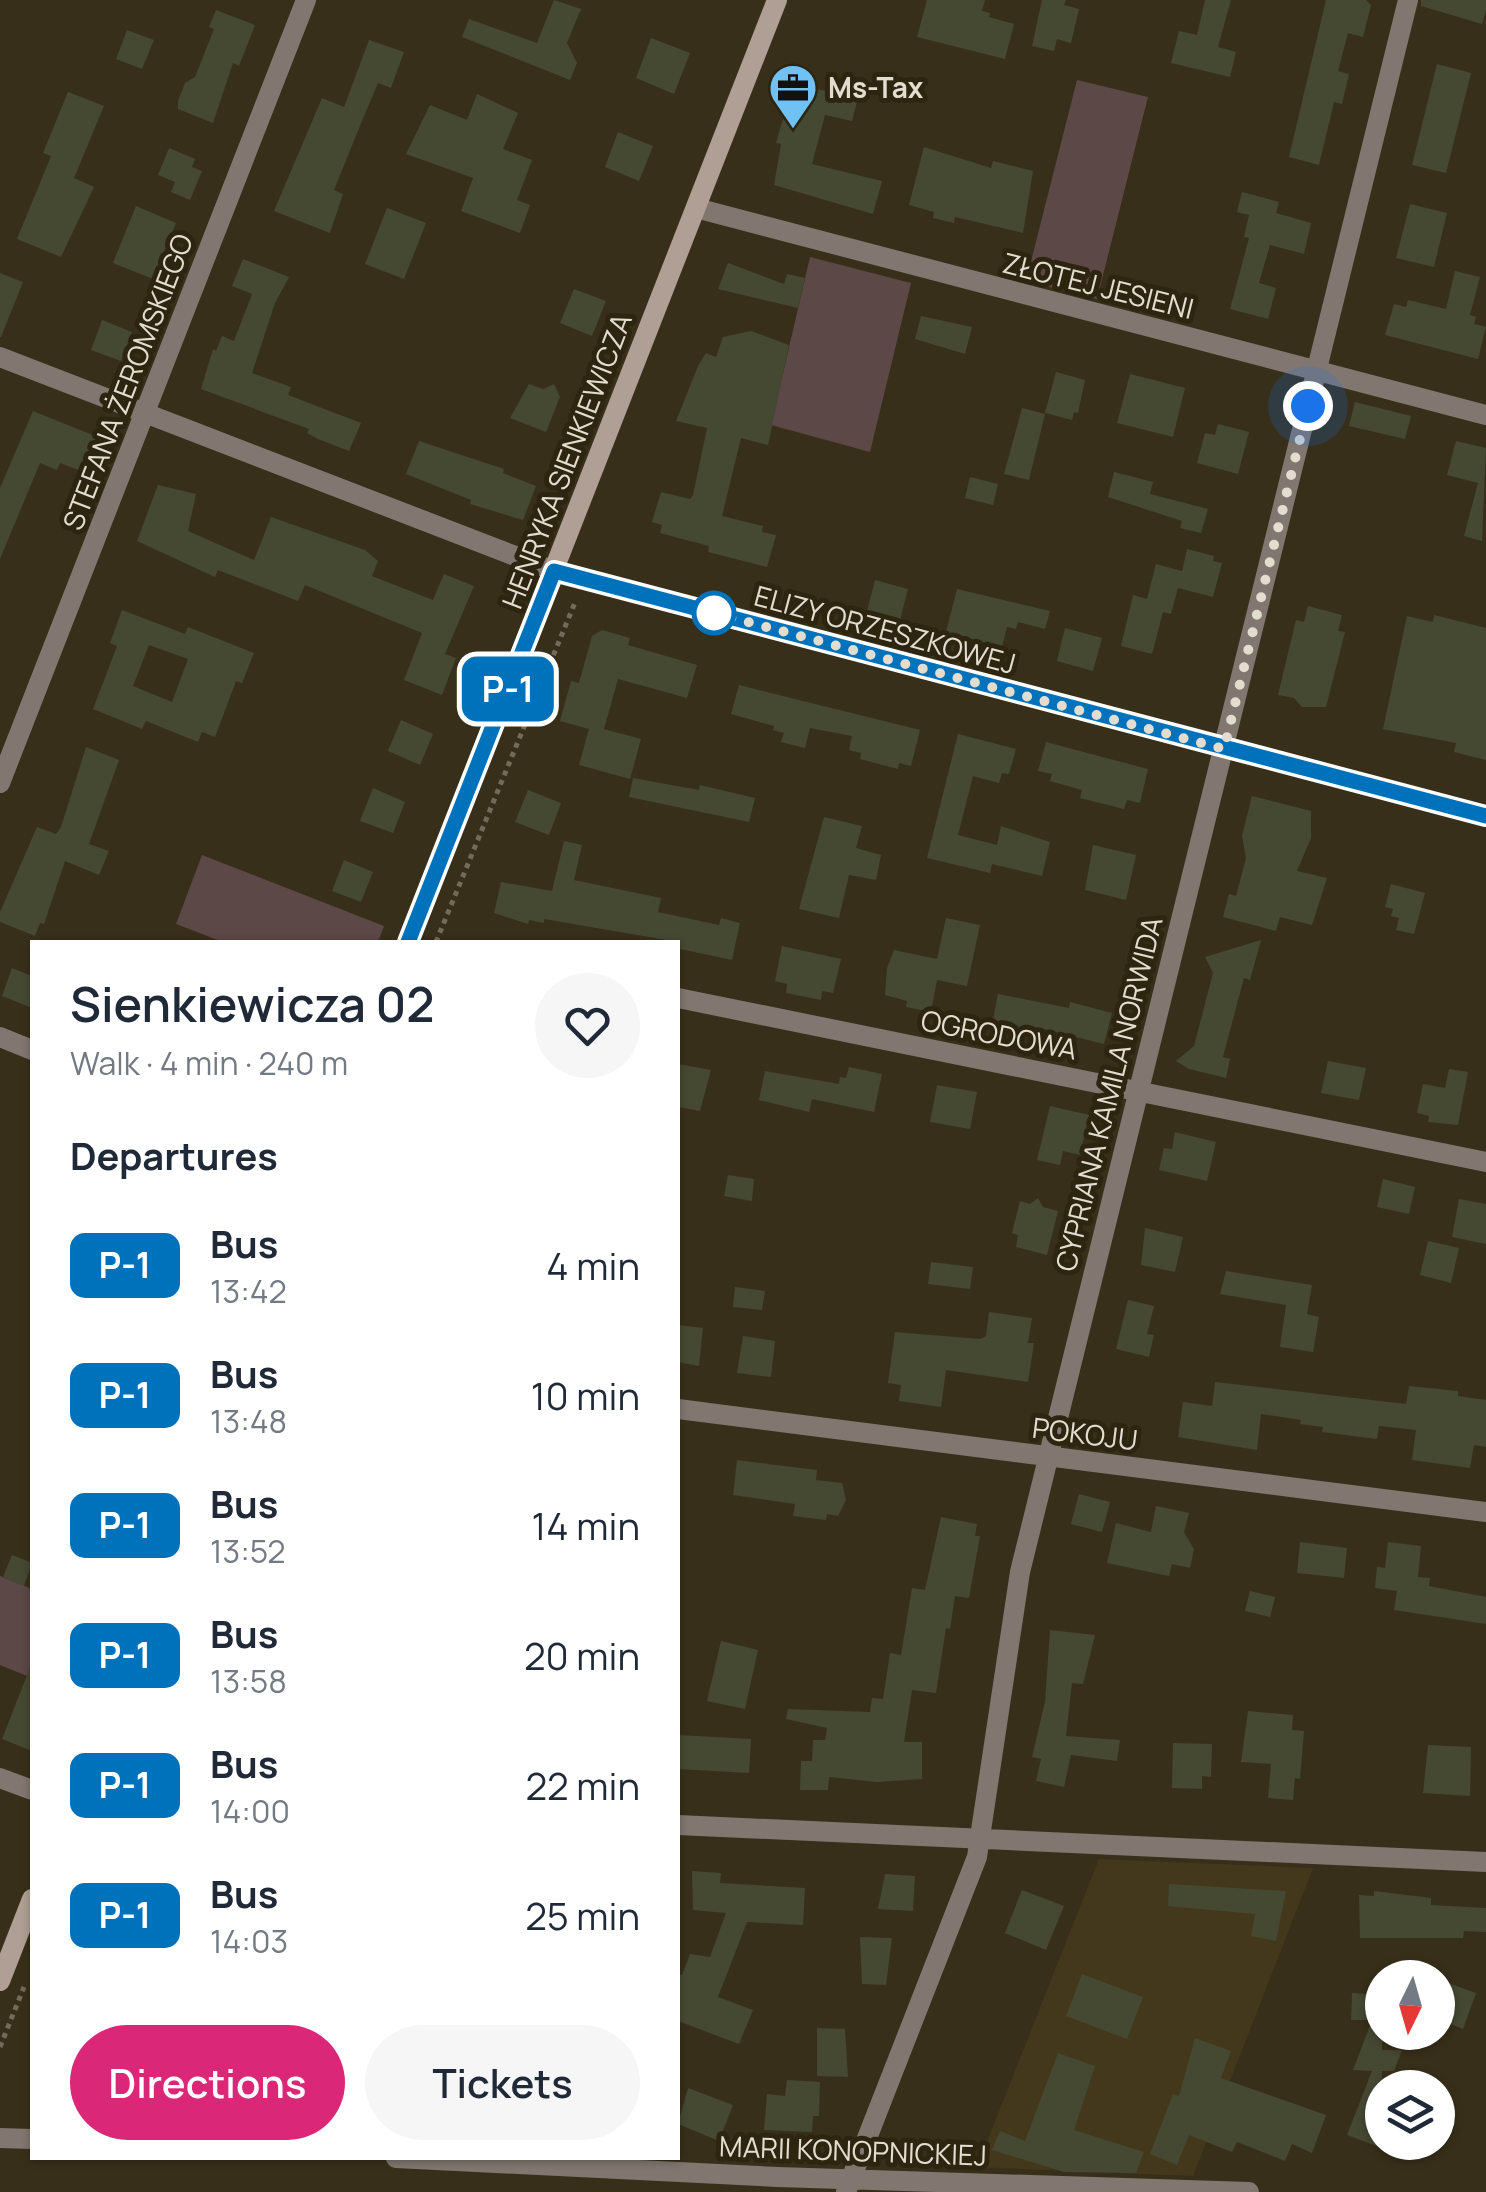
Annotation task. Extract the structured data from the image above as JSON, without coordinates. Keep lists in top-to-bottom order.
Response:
{
  "streets": {
    "street": [
      "ZŁOTEJ JESIENI",
      "STEFANA ŻEROMSKIEGO",
      "HENRYKA SIENKIEWICZA",
      "ELIZY ORZESZKOWEJ",
      "OGRODOWA",
      "CYPRIANA KAMILA NORWIDA",
      "POKOJU",
      "MARII KONOPNICKIEJ"
    ]
  },
  "crossings": [
    ["ZŁOTEJ JESIENI", "HENRYKA SIENKIEWICZA"],
    ["ZŁOTEJ JESIENI", "CYPRIANA KAMILA NORWIDA"],
    ["STEFANA ŻEROMSKIEGO", "ELIZY ORZESZKOWEJ"],
    ["HENRYKA SIENKIEWICZA", "ELIZY ORZESZKOWEJ"],
    ["ELIZY ORZESZKOWEJ", "CYPRIANA KAMILA NORWIDA"],
    ["OGRODOWA", "CYPRIANA KAMILA NORWIDA"],
    ["CYPRIANA KAMILA NORWIDA", "POKOJU"],
    ["CYPRIANA KAMILA NORWIDA", "MARII KONOPNICKIEJ"]
  ],
  "places": {
    "office": ["Ms-Tax"]
  },
  "lines": ["bus line P-1"],
  "north": "bottom",
  "page": {
    "on_map": "P-1",
    "heading": [
      ["Sienkiewicza 02", "Walk · 4 min · 240 m"],
      "Departures"
    ],
    "list": [
      {
        "mark": "P-1",
        "name": "Bus",
        "note": "13:42",
        "value": "4 min"
      },
      {
        "mark": "P-1",
        "name": "Bus",
        "note": "13:48",
        "value": "10 min"
      },
      {
        "mark": "P-1",
        "name": "Bus",
        "note": "13:52",
        "value": "14 min"
      },
      {
        "mark": "P-1",
        "name": "Bus",
        "note": "13:58",
        "value": "20 min"
      },
      {
        "mark": "P-1",
        "name": "Bus",
        "note": "14:00",
        "value": "22 min"
      },
      {
        "mark": "P-1",
        "name": "Bus",
        "note": "14:03",
        "value": "25 min"
      }
    ],
    "buttons": ["Directions", "Tickets"]
  }
}
